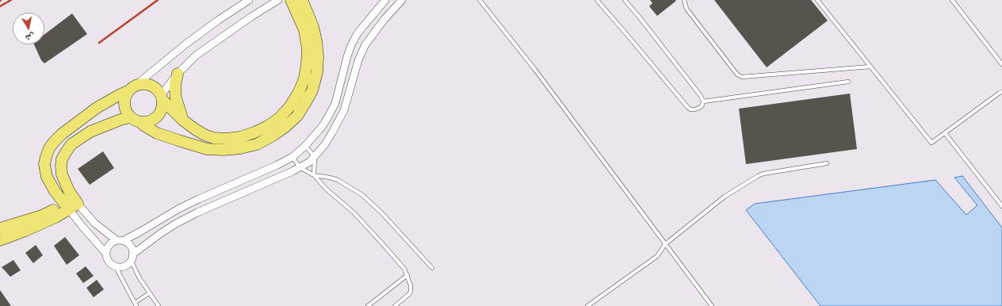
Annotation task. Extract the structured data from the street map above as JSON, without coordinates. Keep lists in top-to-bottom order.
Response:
{
  "north": "bottom"
}
